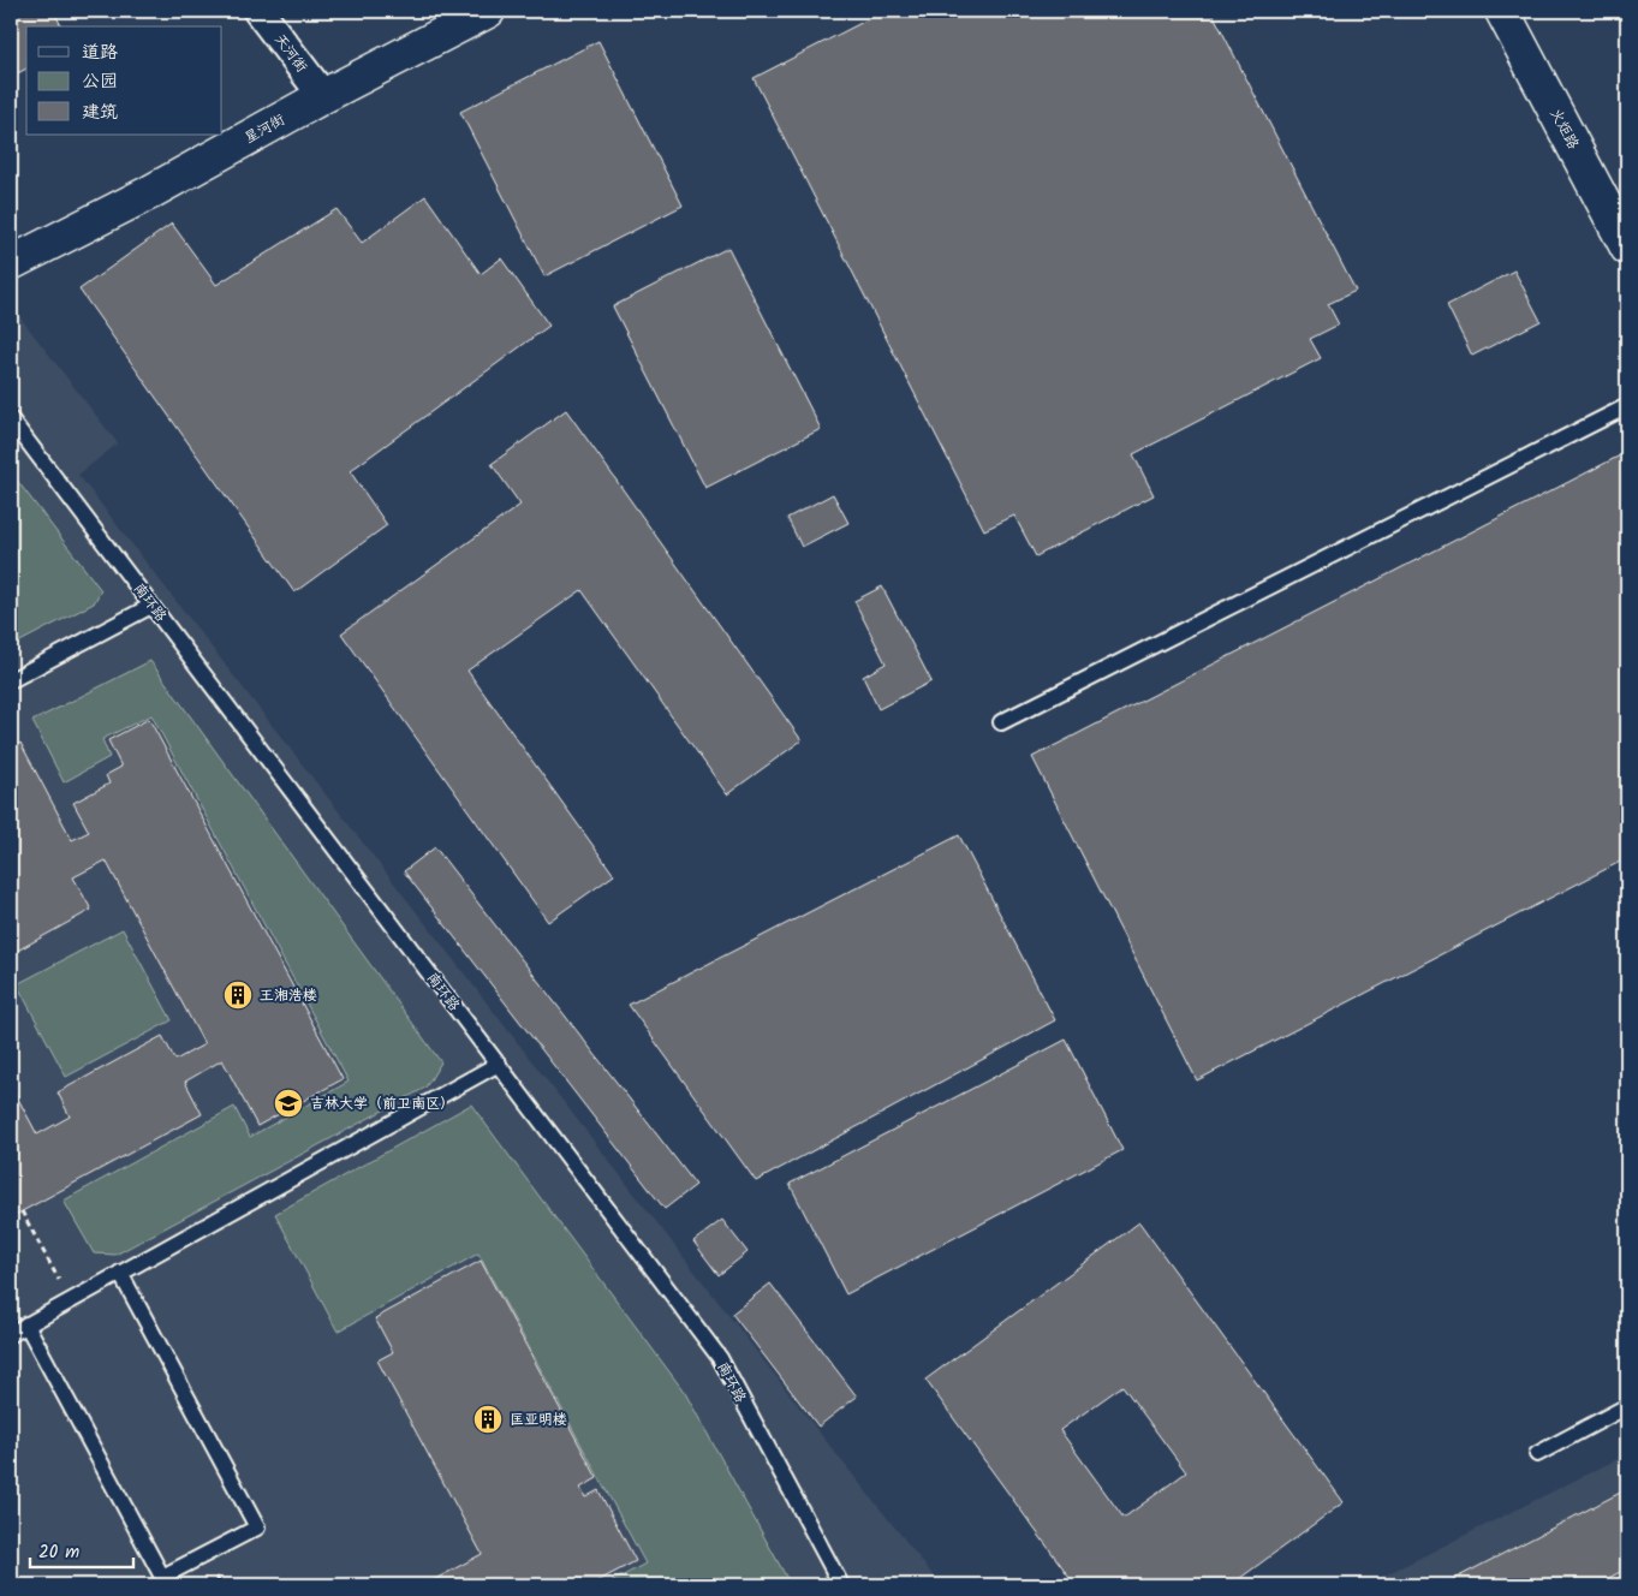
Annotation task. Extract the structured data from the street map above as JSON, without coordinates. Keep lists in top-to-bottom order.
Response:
{
  "streets": {
    "street": ["天河街", "星河街", "火炬路"],
    "lane": ["南环路"]
  },
  "crossings": [
    ["天河街", "星河街"]
  ],
  "places": {
    "building": ["王湘浩楼", "匡亚明楼"],
    "school or university": ["吉林大学（前卫南区）"]
  },
  "legend": ["道路", "公园", "建筑"],
  "scale_bar": "20 m"
}
